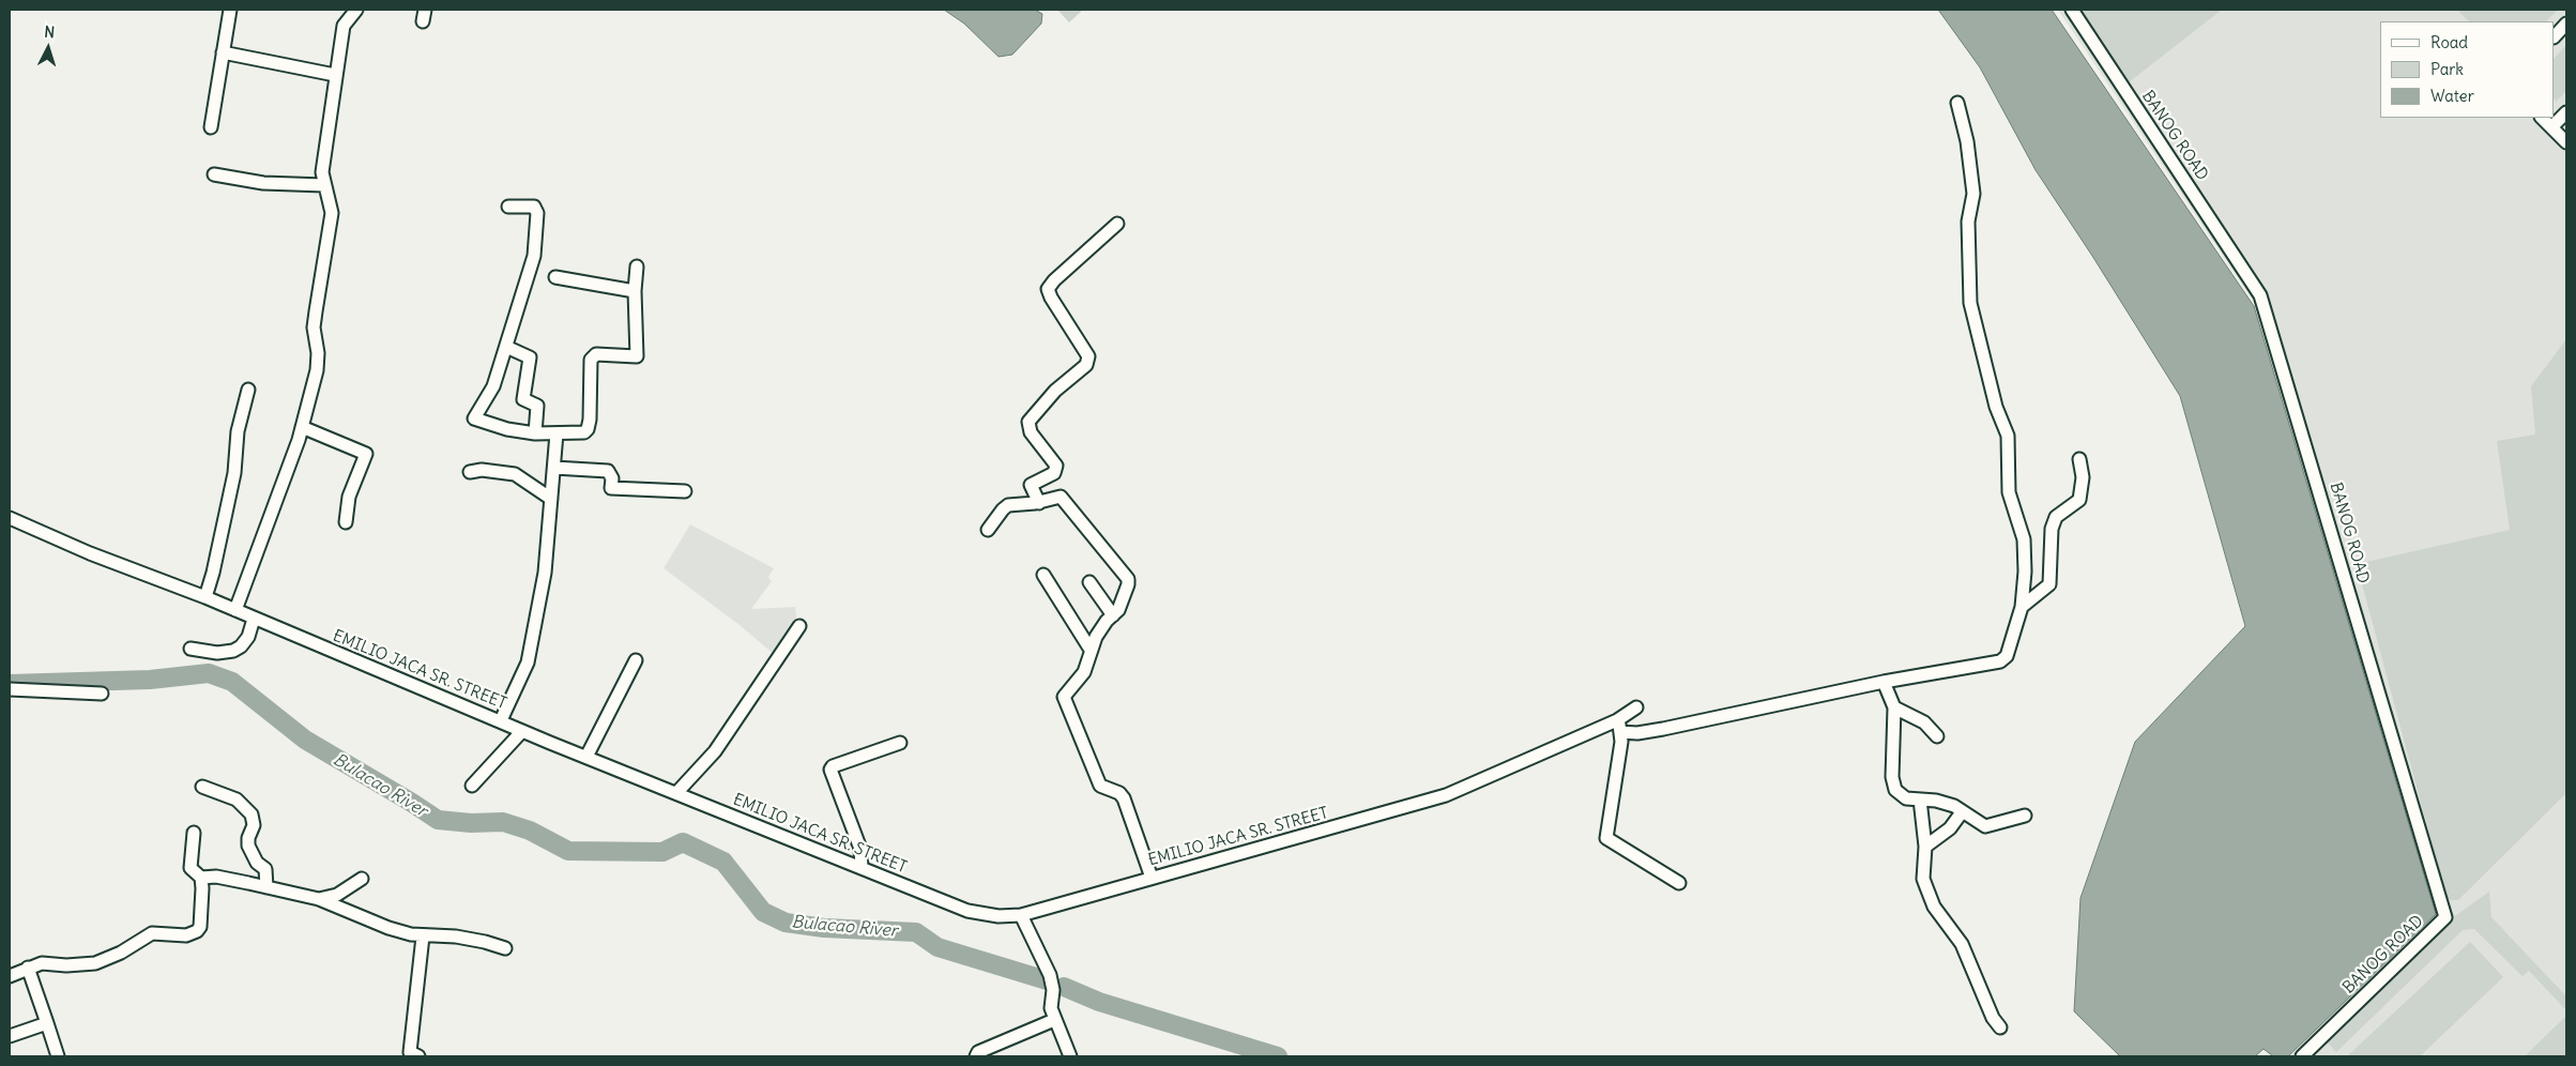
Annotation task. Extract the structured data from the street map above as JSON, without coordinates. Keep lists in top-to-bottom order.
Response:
{
  "streets": {
    "street": ["BANOG ROAD", "EMILIO JACA SR. STREET"]
  },
  "water": ["Bulacao River"],
  "legend": ["Road", "Park", "Water"],
  "north": "top"
}
